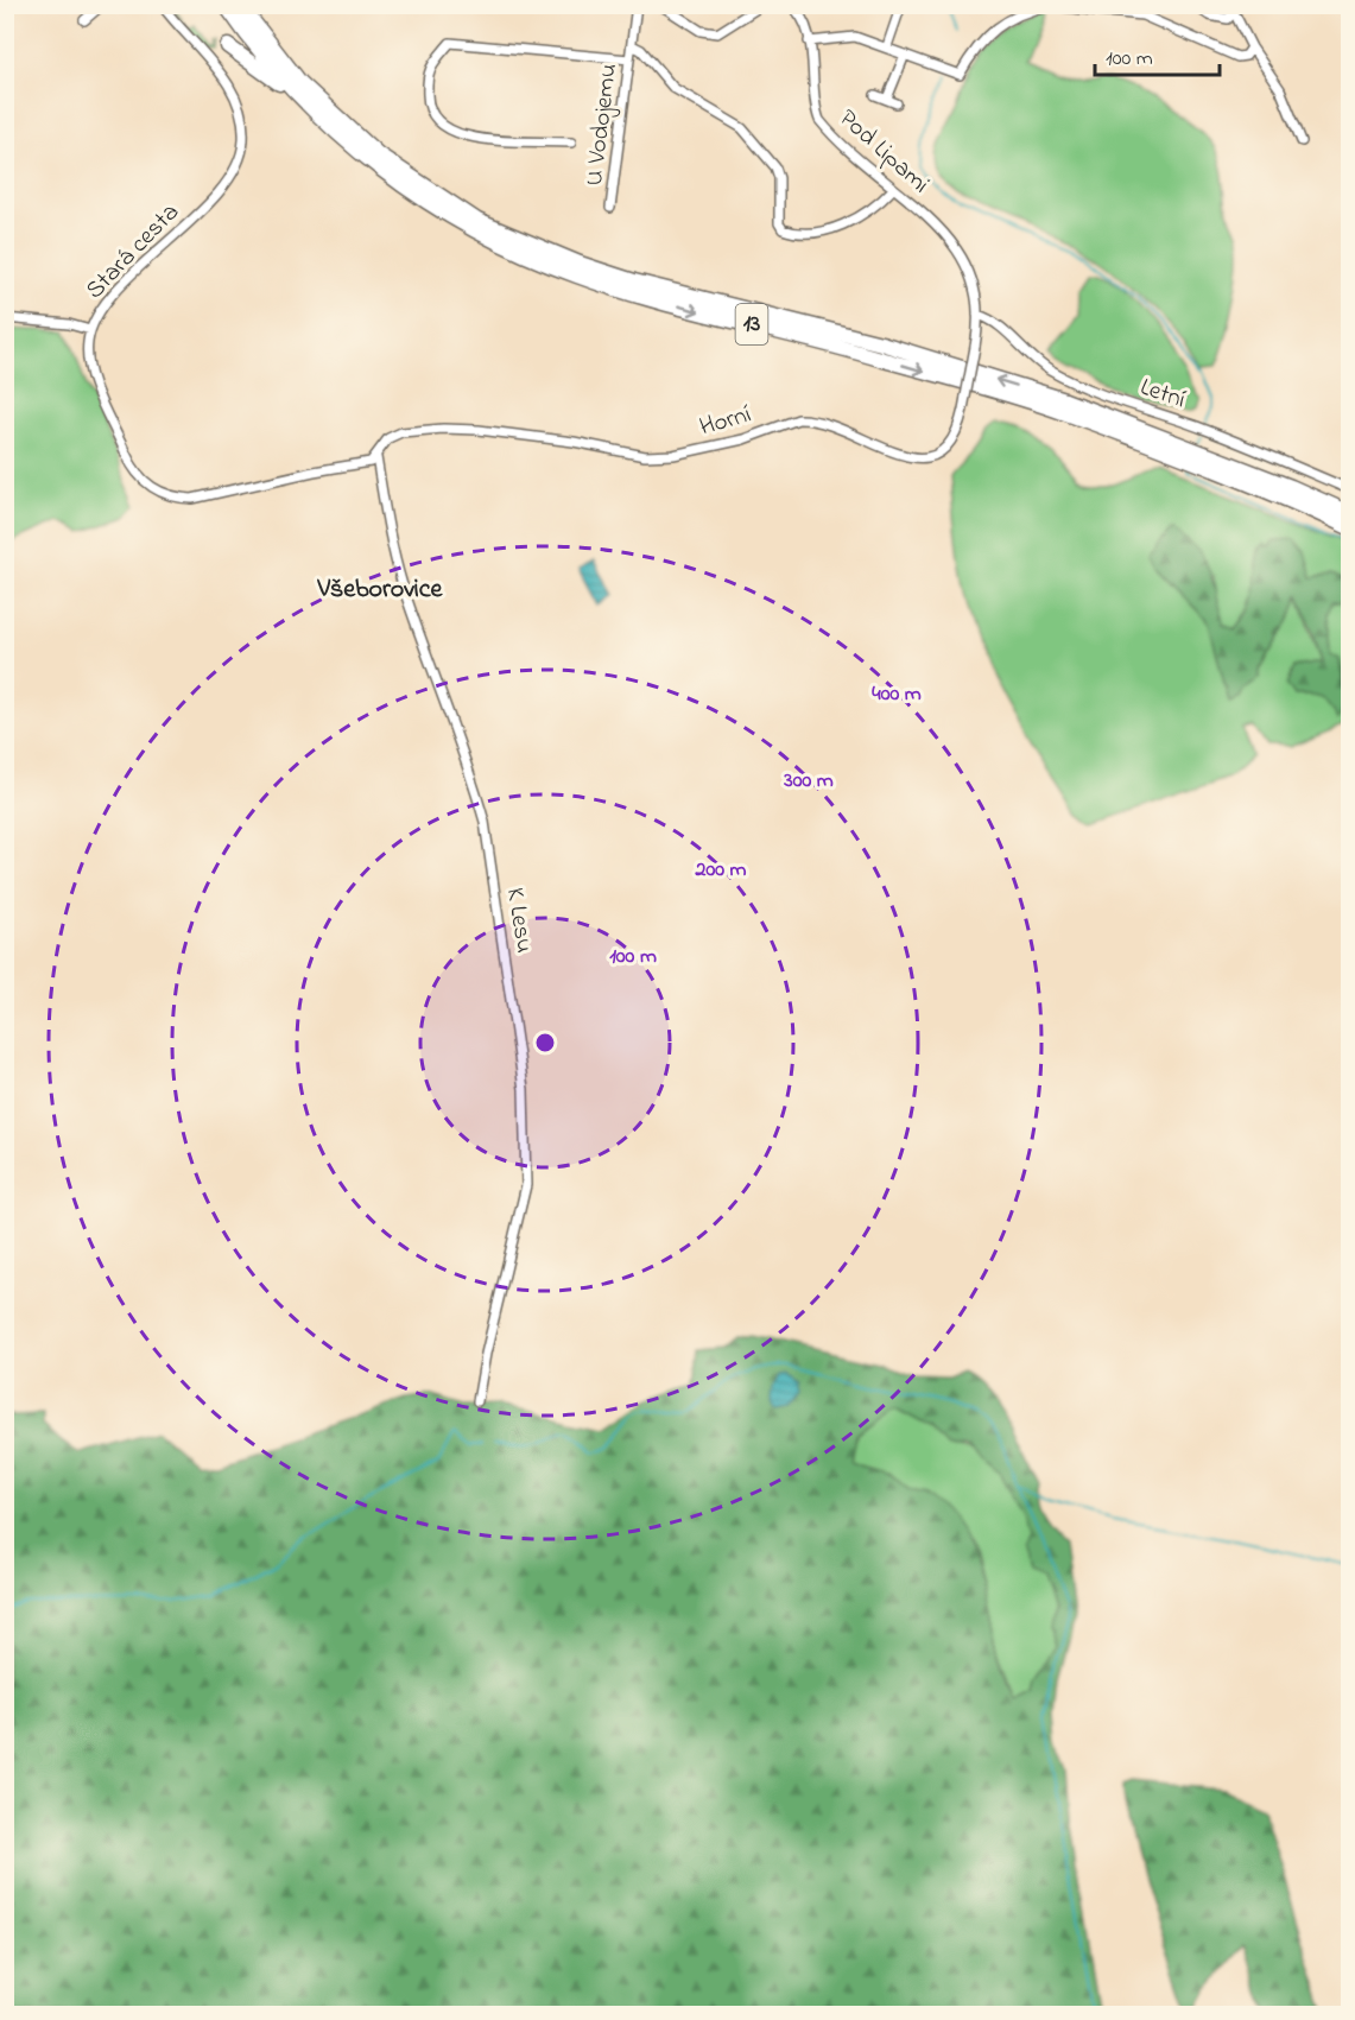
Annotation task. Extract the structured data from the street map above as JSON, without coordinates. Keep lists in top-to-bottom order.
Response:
{
  "streets": {
    "highway": ["13"],
    "street": [
      "U Vodojemu",
      "Pod Lipami",
      "Stará cesta",
      "Letní",
      "Horní",
      "K Lesu"
    ]
  },
  "crossings": [
    ["Pod Lipami", "Letní"],
    ["Pod Lipami", "Horní"],
    ["Stará cesta", "Horní"],
    ["Stará cesta", "K Lesu"],
    ["Letní", "Horní"],
    ["Horní", "K Lesu"]
  ],
  "districts": ["Všeborovice"],
  "scale_bar": "100 m",
  "rings": [
    "400 m",
    "300 m",
    "200 m",
    "100 m"
  ]
}
